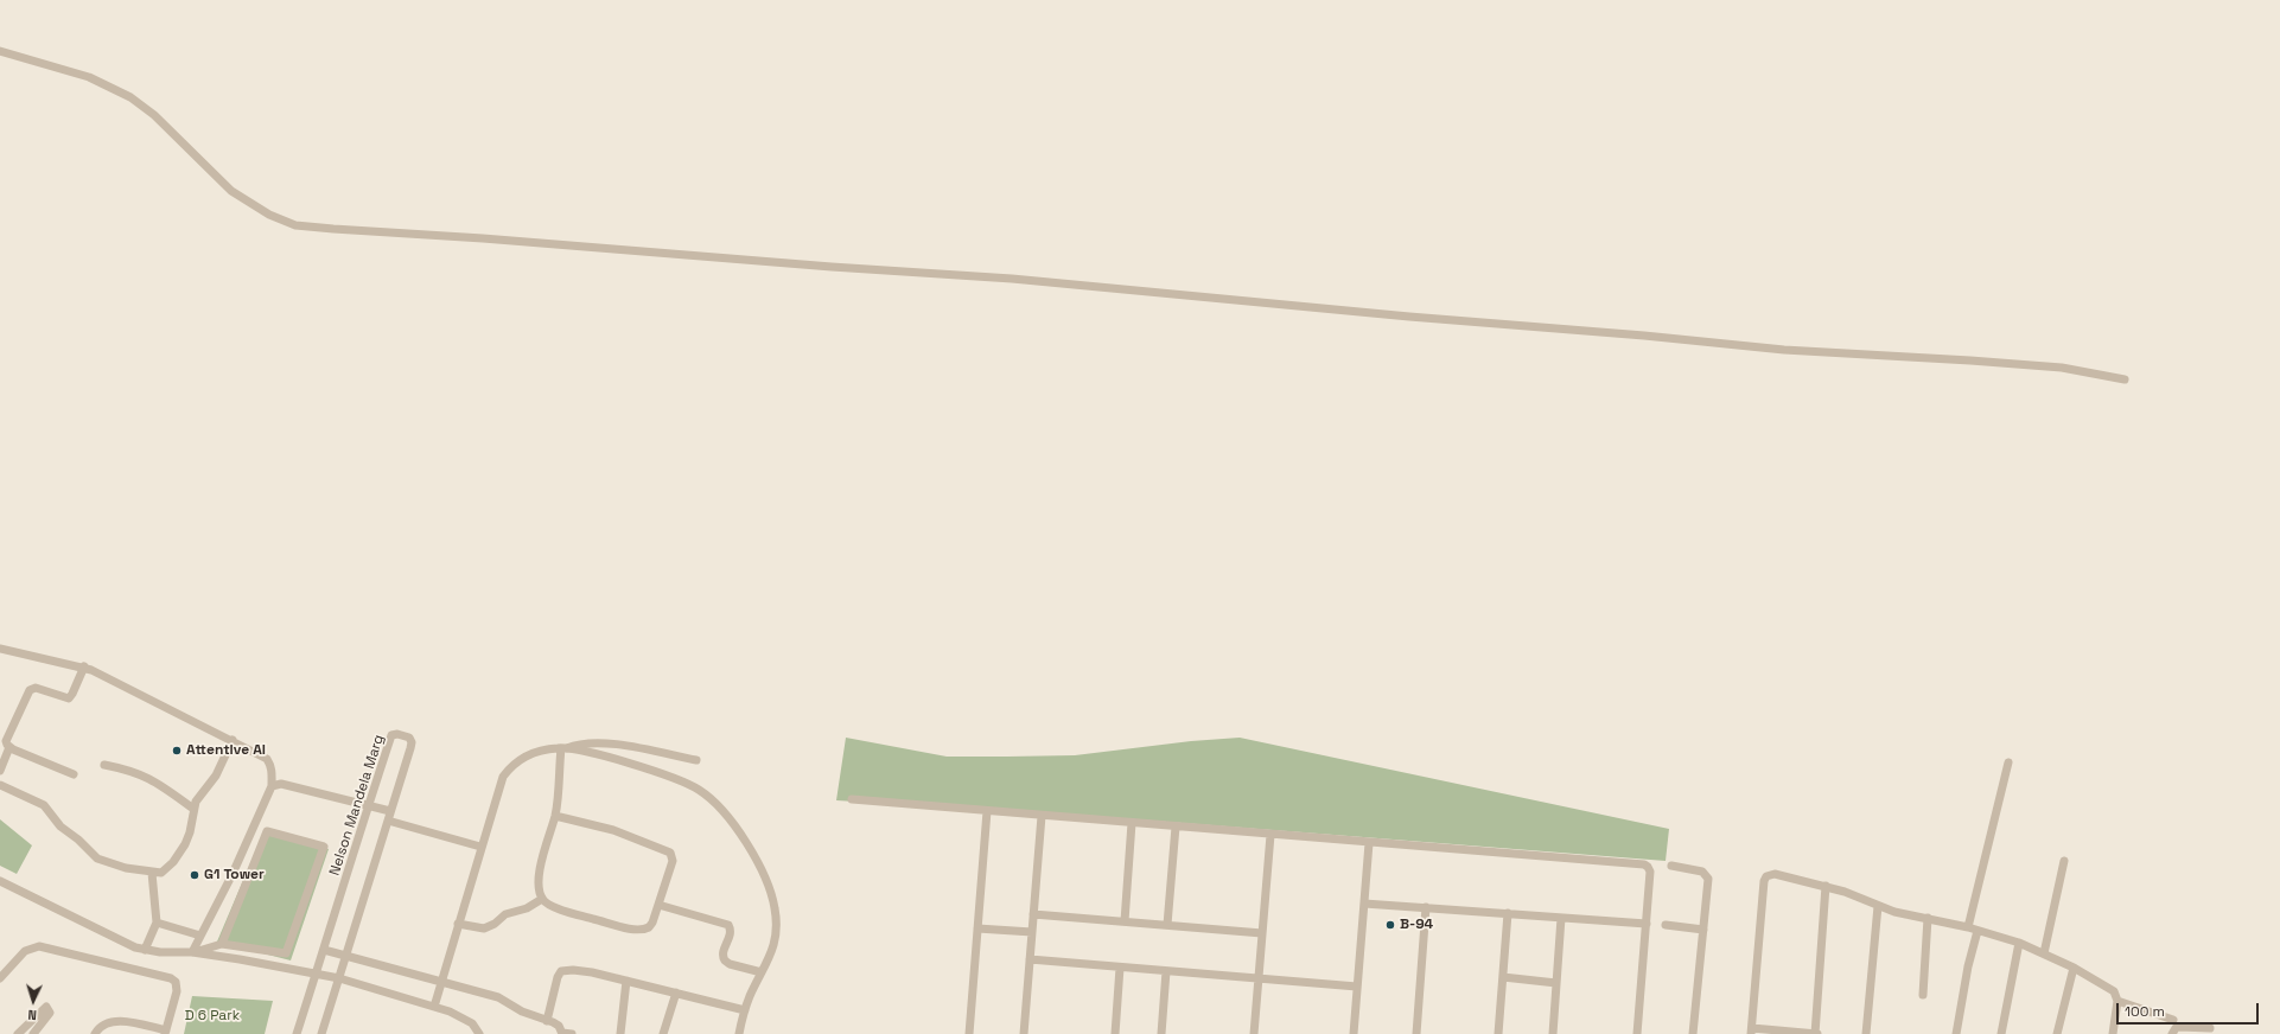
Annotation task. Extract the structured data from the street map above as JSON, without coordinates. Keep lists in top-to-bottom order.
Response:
{
  "streets": {
    "street": ["Nelson Mandela Marg"]
  },
  "parks": ["D 6 Park"],
  "places": ["Attentive AI", "G1 Tower", "B-94"],
  "scale_bar": "100 m",
  "north": "bottom"
}
